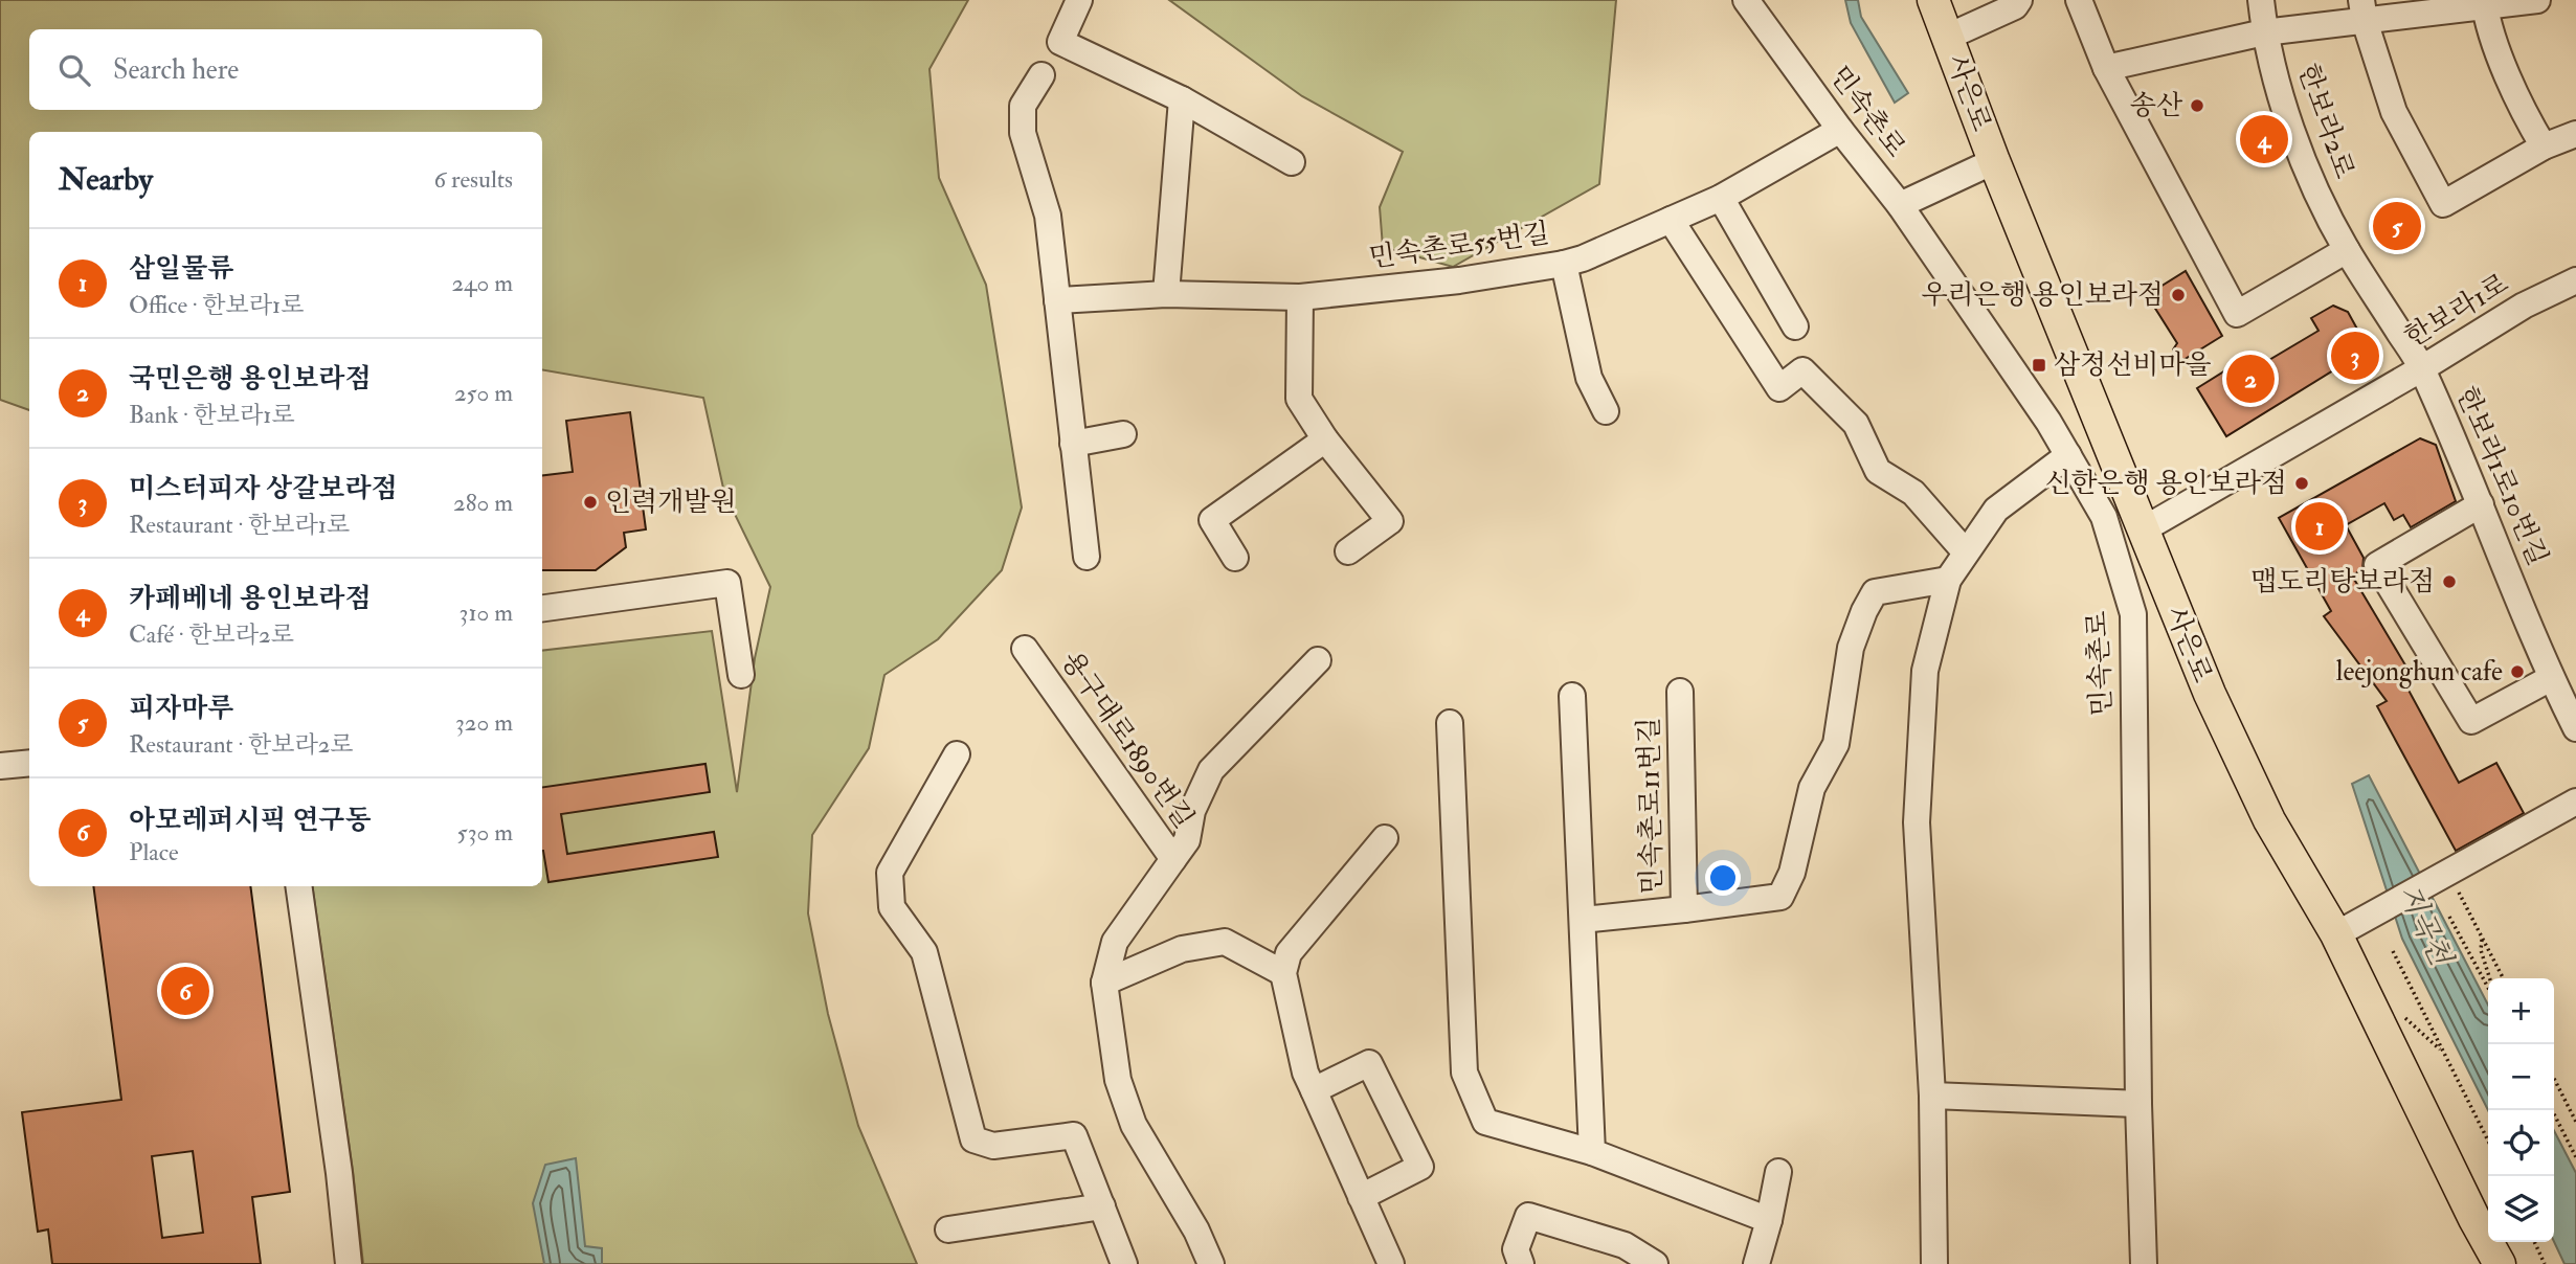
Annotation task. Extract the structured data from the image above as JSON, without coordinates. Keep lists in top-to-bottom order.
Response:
{
  "streets": {
    "main road": ["사은로"],
    "street": [
      "민속촌로",
      "한보라2로",
      "민속촌로55번길",
      "한보라1로",
      "한보라1로10번길",
      "용구대로1890번길",
      "민속촌로11번길"
    ]
  },
  "crossings": [
    ["사은로", "한보라1로"],
    ["민속촌로", "민속촌로55번길"],
    ["한보라2로", "한보라1로"],
    ["한보라2로", "한보라1로10번길"],
    ["한보라1로", "한보라1로10번길"]
  ],
  "water": ["지곡천"],
  "places": {
    "other": [
      "송산",
      "우리은행 용인보라점",
      "신한은행 용인보라점",
      "인력개발원",
      "맵도리탕보라점",
      "leejonghun cafe"
    ],
    "transit": ["삼정선비마을"]
  },
  "page": {
    "search": "Search here",
    "pins": [
      "4",
      "5",
      "3",
      "2",
      "1",
      "6"
    ],
    "heading": ["Nearby", "6 results"],
    "list": [
      {
        "mark": "1",
        "name": "삼일물류",
        "note": "Office · 한보라1로",
        "value": "240 m"
      },
      {
        "mark": "2",
        "name": "국민은행 용인보라점",
        "note": "Bank · 한보라1로",
        "value": "250 m"
      },
      {
        "mark": "3",
        "name": "미스터피자 상갈보라점",
        "note": "Restaurant · 한보라1로",
        "value": "280 m"
      },
      {
        "mark": "4",
        "name": "카페베네 용인보라점",
        "note": "Café · 한보라2로",
        "value": "310 m"
      },
      {
        "mark": "5",
        "name": "피자마루",
        "note": "Restaurant · 한보라2로",
        "value": "320 m"
      },
      {
        "mark": "6",
        "name": "아모레퍼시픽 연구동",
        "note": "Place",
        "value": "530 m"
      }
    ],
    "map_buttons": ["+", "−"]
  }
}
